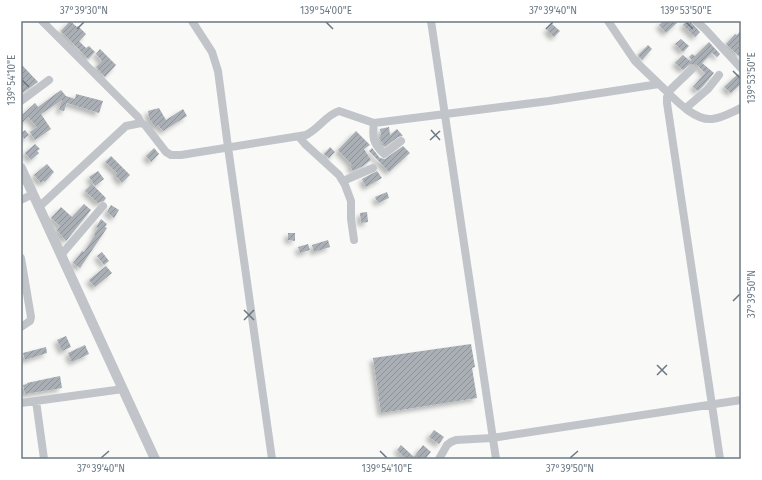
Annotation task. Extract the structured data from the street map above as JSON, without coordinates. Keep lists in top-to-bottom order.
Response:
{
  "coordinates": [
    "37°39'30\"N",
    "139°54'00\"E",
    "37°39'40\"N",
    "139°53'50\"E",
    "139°54'10\"E",
    "37°39'50\"N"
  ]
}
